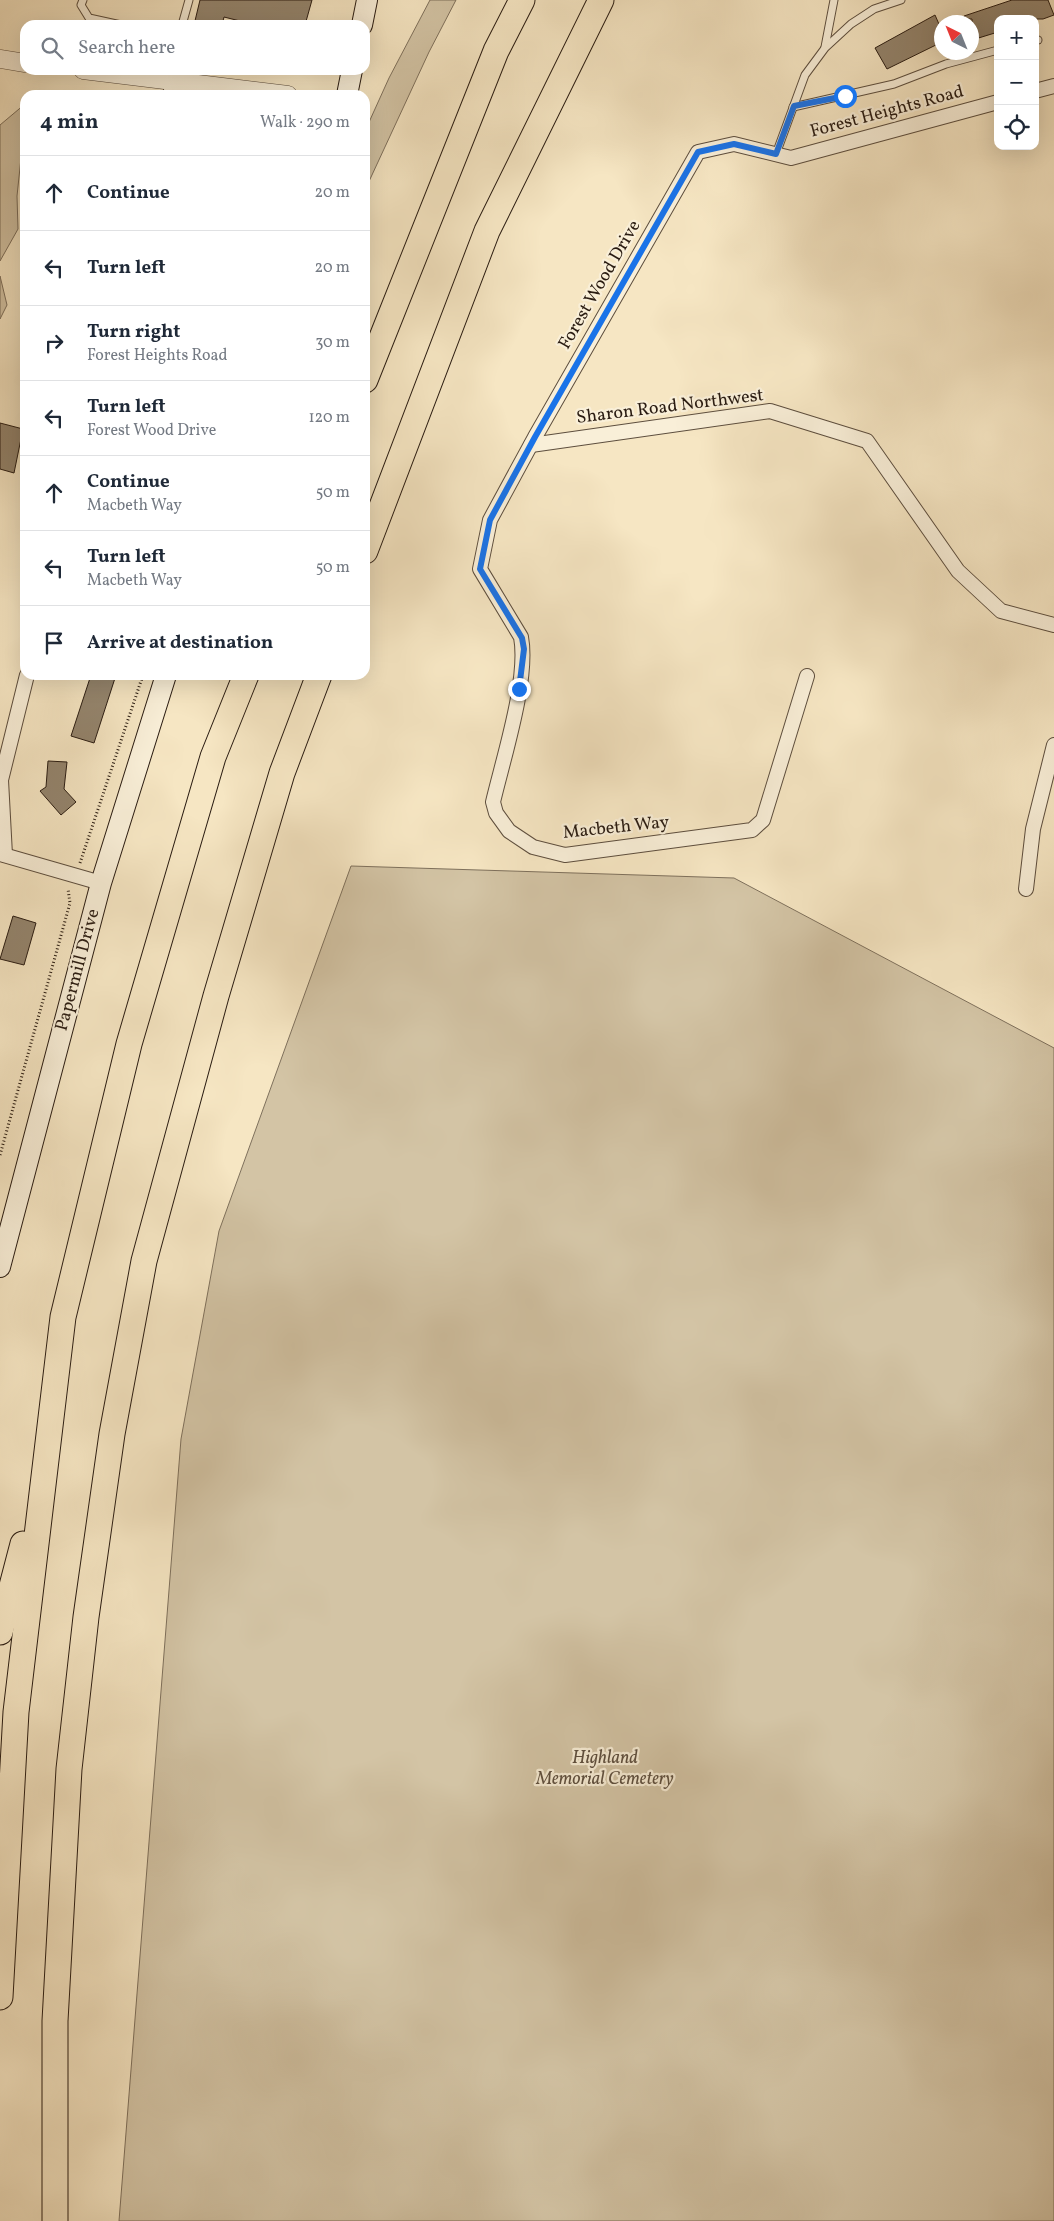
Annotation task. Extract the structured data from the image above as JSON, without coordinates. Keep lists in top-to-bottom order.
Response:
{
  "streets": {
    "main road": ["Papermill Drive"],
    "street": [
      "Forest Heights Road",
      "Forest Wood Drive",
      "Sharon Road Northwest",
      "Macbeth Way"
    ]
  },
  "crossings": [
    ["Forest Heights Road", "Forest Wood Drive"],
    ["Forest Wood Drive", "Sharon Road Northwest"],
    ["Forest Wood Drive", "Macbeth Way"],
    ["Sharon Road Northwest", "Macbeth Way"]
  ],
  "parks": ["Highland Memorial Cemetery"],
  "north": "top left",
  "page": {
    "map_buttons": ["+", "−"],
    "search": "Search here",
    "heading": ["4 min", "Walk · 290 m"],
    "list": [
      ["Continue", "20 m"],
      ["Turn left", "20 m"],
      ["Turn right", "Forest Heights Road", "30 m"],
      ["Turn left", "Forest Wood Drive", "120 m"],
      ["Continue", "Macbeth Way", "50 m"],
      ["Turn left", "Macbeth Way", "50 m"],
      "Arrive at destination"
    ]
  }
}
